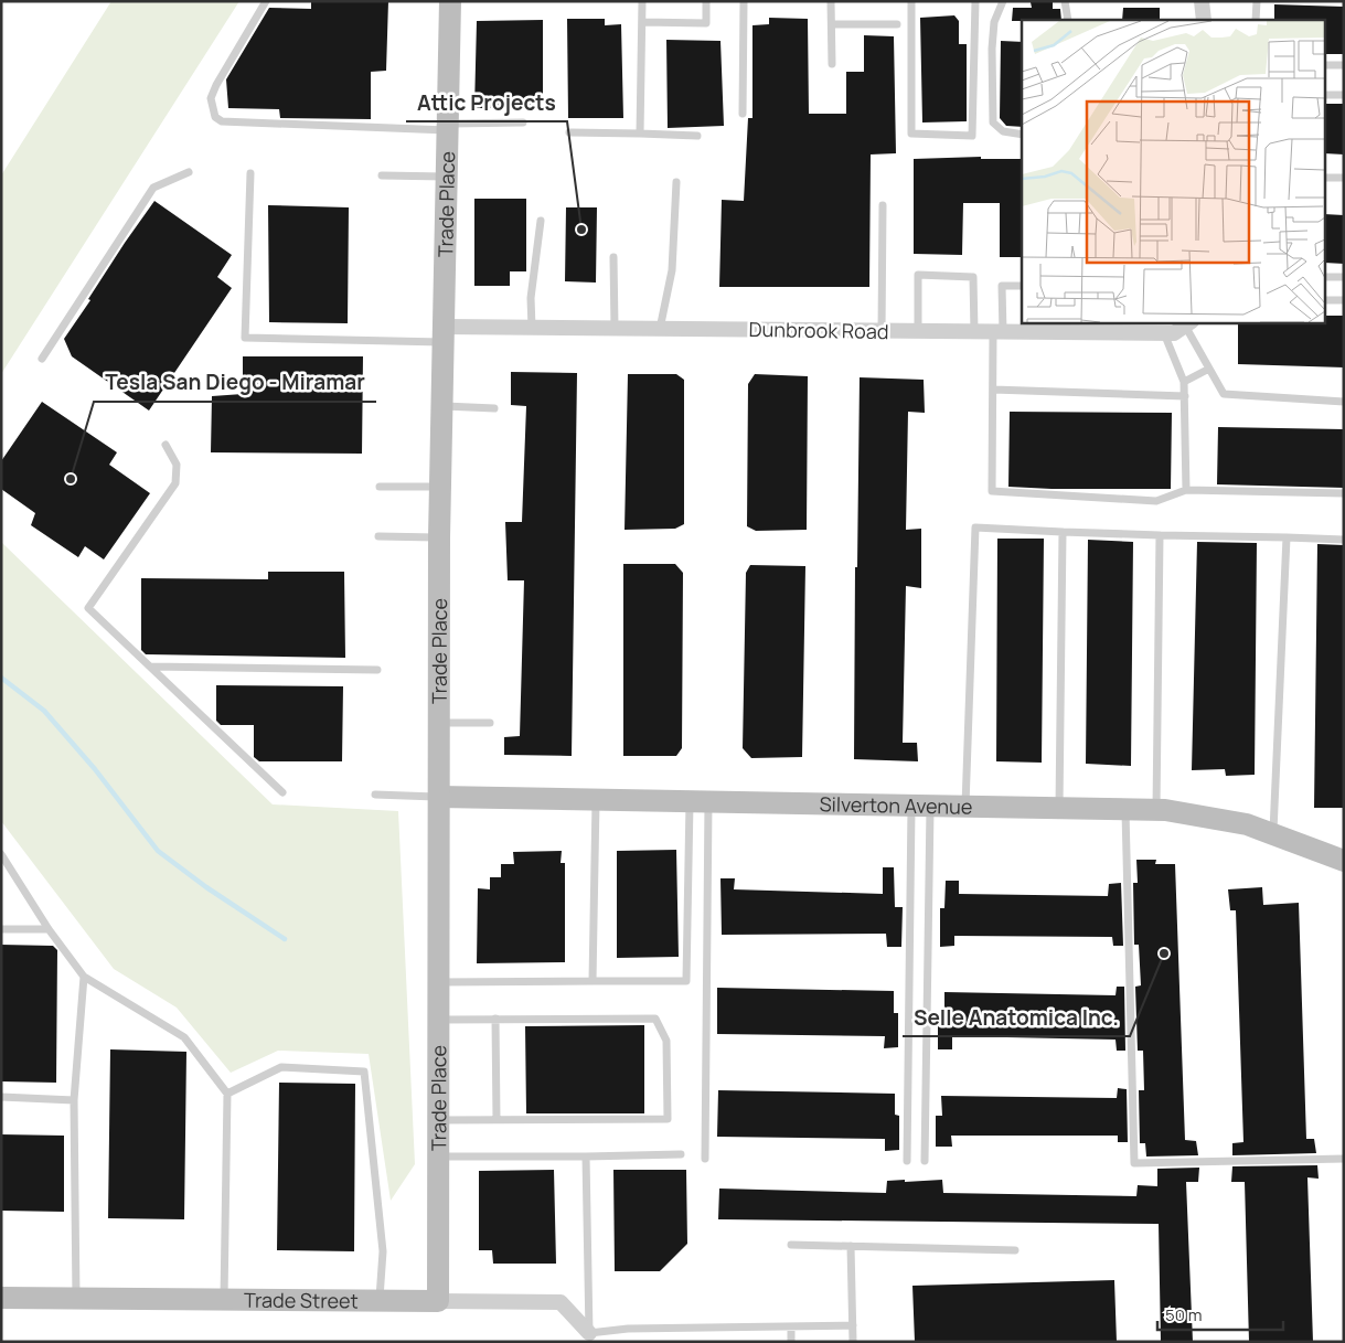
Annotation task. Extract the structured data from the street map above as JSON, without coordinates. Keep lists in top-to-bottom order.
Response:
{
  "streets": {
    "street": [
      "Trade Place",
      "Dunbrook Road",
      "Silverton Avenue",
      "Trade Street"
    ]
  },
  "crossings": [
    ["Trade Place", "Dunbrook Road"],
    ["Trade Place", "Silverton Avenue"],
    ["Trade Place", "Trade Street"]
  ],
  "places": ["Attic Projects", "Tesla San Diego - Miramar", "Selle Anatomica Inc."],
  "scale_bar": "50 m"
}
